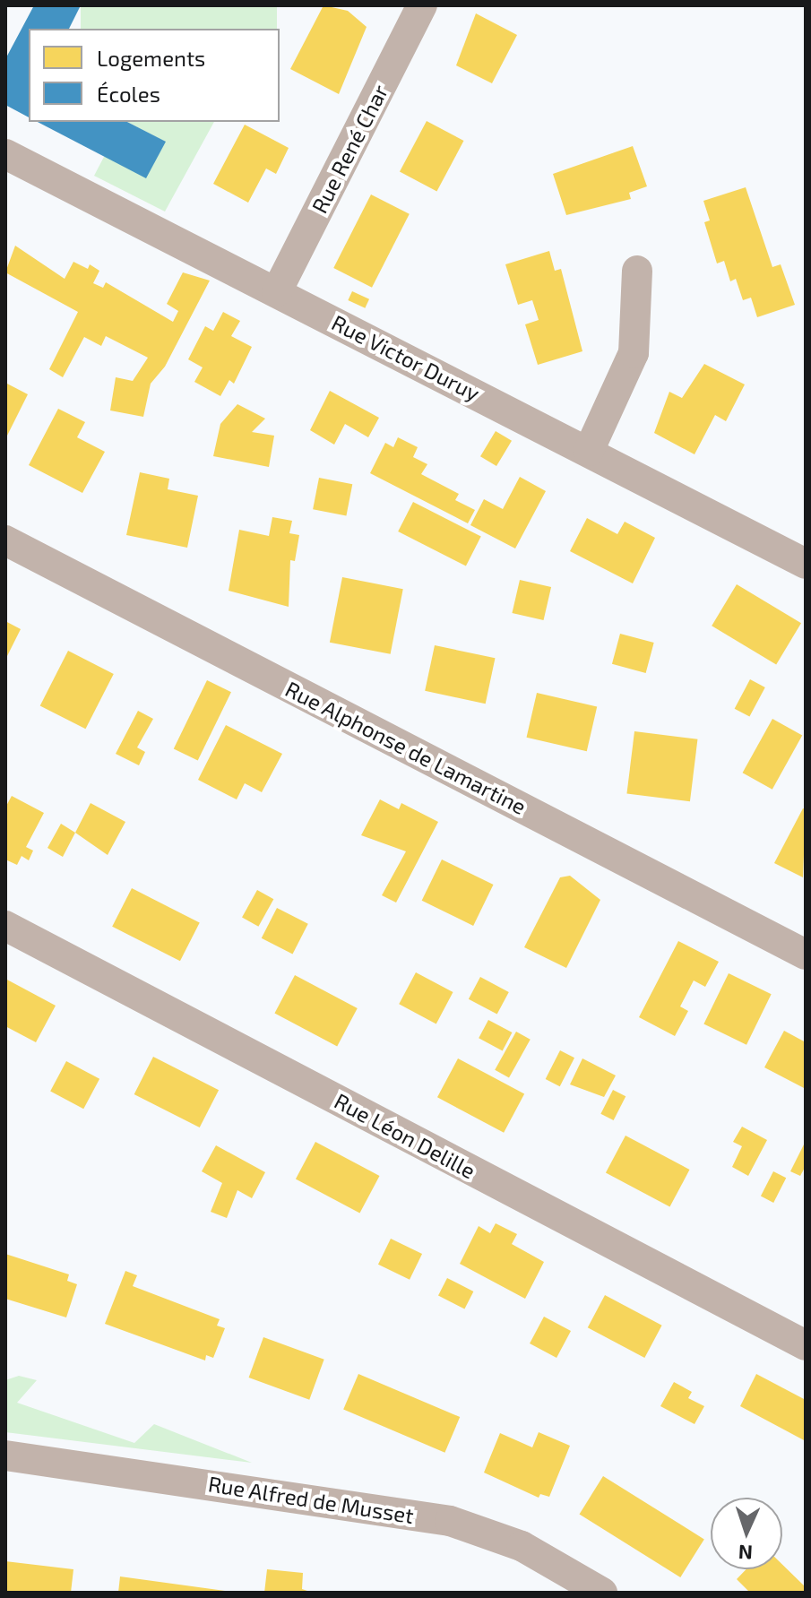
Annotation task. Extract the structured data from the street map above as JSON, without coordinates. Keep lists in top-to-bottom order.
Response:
{
  "streets": {
    "street": [
      "Rue René Char",
      "Rue Victor Duruy",
      "Rue Alphonse de Lamartine",
      "Rue Léon Delille",
      "Rue Alfred de Musset"
    ]
  },
  "crossings": [
    ["Rue René Char", "Rue Victor Duruy"]
  ],
  "legend": ["Logements", "Écoles"],
  "north": "bottom"
}
